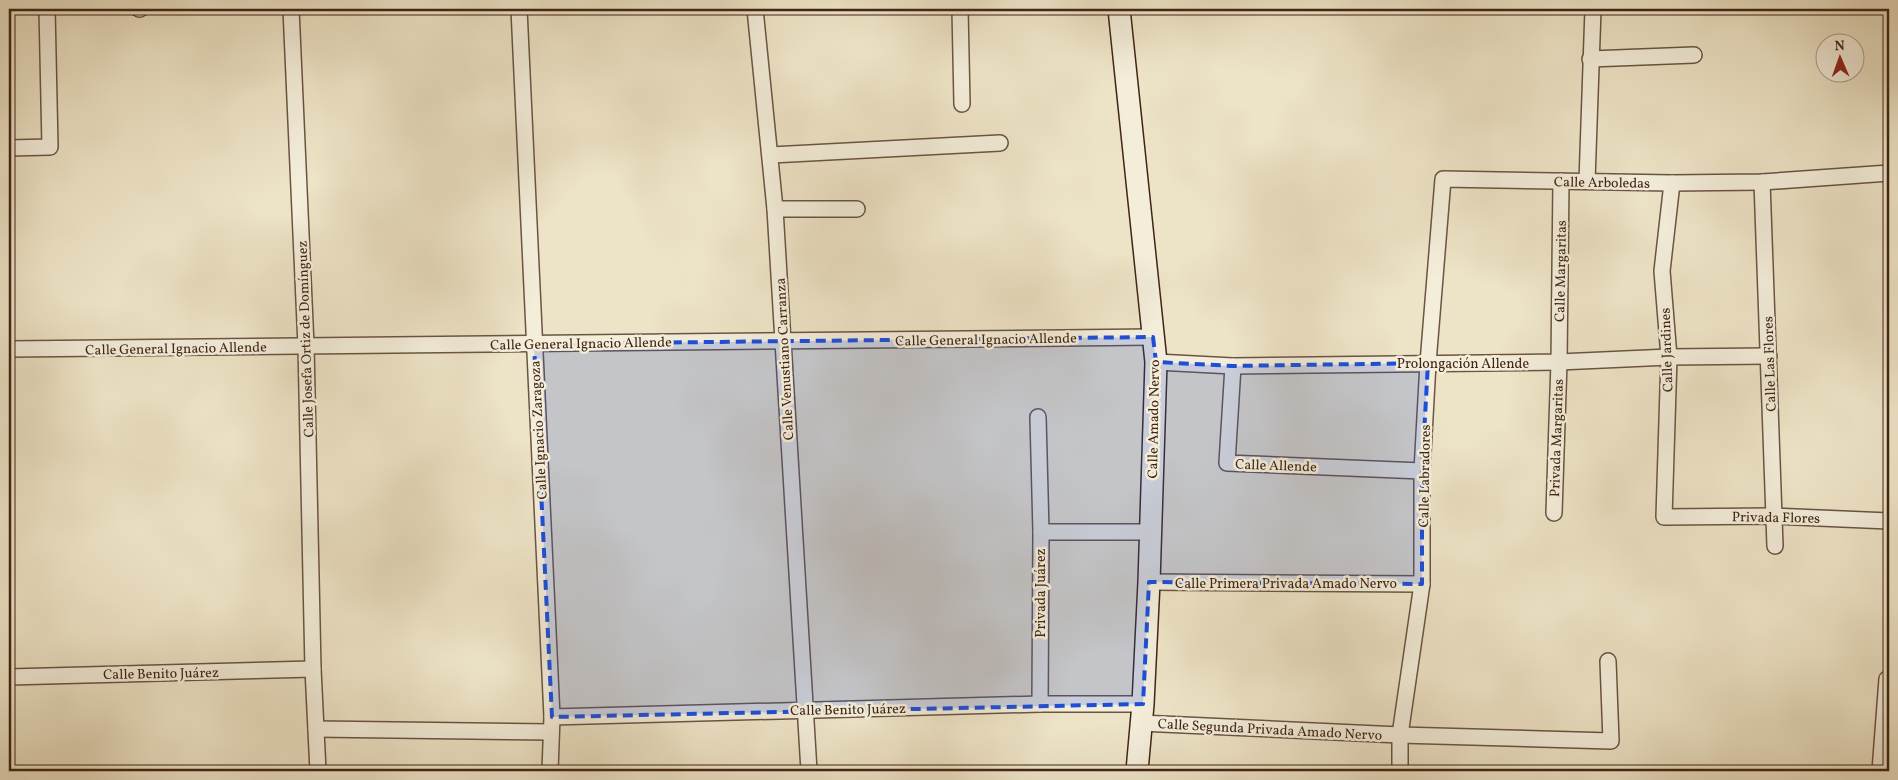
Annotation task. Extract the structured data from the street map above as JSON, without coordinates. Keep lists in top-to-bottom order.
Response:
{
  "streets": {
    "street": [
      "Calle Arboledas",
      "Calle Margaritas",
      "Calle Josefa Ortiz de Domínguez",
      "Calle General Ignacio Allende",
      "Calle Jardines",
      "Calle Venustiano Carranza",
      "Prolongación Allende",
      "Calle Las Flores",
      "Calle Amado Nervo",
      "Calle Ignacio Zaragoza",
      "Privada Margaritas",
      "Calle Allende",
      "Calle Labradores",
      "Privada Flores",
      "Calle Primera Privada Amado Nervo",
      "Privada Juárez",
      "Calle Benito Juárez",
      "Calle Segunda Privada Amado Nervo"
    ]
  },
  "crossings": [
    ["Calle Arboledas", "Calle Margaritas"],
    ["Calle Arboledas", "Calle Jardines"],
    ["Calle Arboledas", "Calle Las Flores"],
    ["Calle Arboledas", "Calle Labradores"],
    ["Calle Margaritas", "Prolongación Allende"],
    ["Calle Margaritas", "Privada Margaritas"],
    ["Calle Josefa Ortiz de Domínguez", "Calle General Ignacio Allende"],
    ["Calle Josefa Ortiz de Domínguez", "Calle Benito Juárez"],
    ["Calle General Ignacio Allende", "Calle Venustiano Carranza"],
    ["Calle General Ignacio Allende", "Calle Amado Nervo"],
    ["Calle General Ignacio Allende", "Calle Ignacio Zaragoza"],
    ["Calle Jardines", "Prolongación Allende"],
    ["Calle Jardines", "Privada Flores"],
    ["Calle Venustiano Carranza", "Calle Benito Juárez"],
    ["Prolongación Allende", "Calle Las Flores"],
    ["Prolongación Allende", "Calle Amado Nervo"],
    ["Prolongación Allende", "Privada Margaritas"],
    ["Prolongación Allende", "Calle Allende"],
    ["Prolongación Allende", "Calle Labradores"],
    ["Calle Las Flores", "Privada Flores"],
    ["Calle Amado Nervo", "Calle Primera Privada Amado Nervo"],
    ["Calle Amado Nervo", "Privada Juárez"],
    ["Calle Amado Nervo", "Calle Benito Juárez"],
    ["Calle Amado Nervo", "Calle Segunda Privada Amado Nervo"],
    ["Calle Ignacio Zaragoza", "Calle Benito Juárez"],
    ["Calle Allende", "Calle Labradores"],
    ["Calle Labradores", "Calle Primera Privada Amado Nervo"],
    ["Calle Labradores", "Calle Segunda Privada Amado Nervo"],
    ["Privada Juárez", "Calle Benito Juárez"],
    ["Calle Benito Juárez", "Calle Segunda Privada Amado Nervo"]
  ],
  "north": "top"
}
